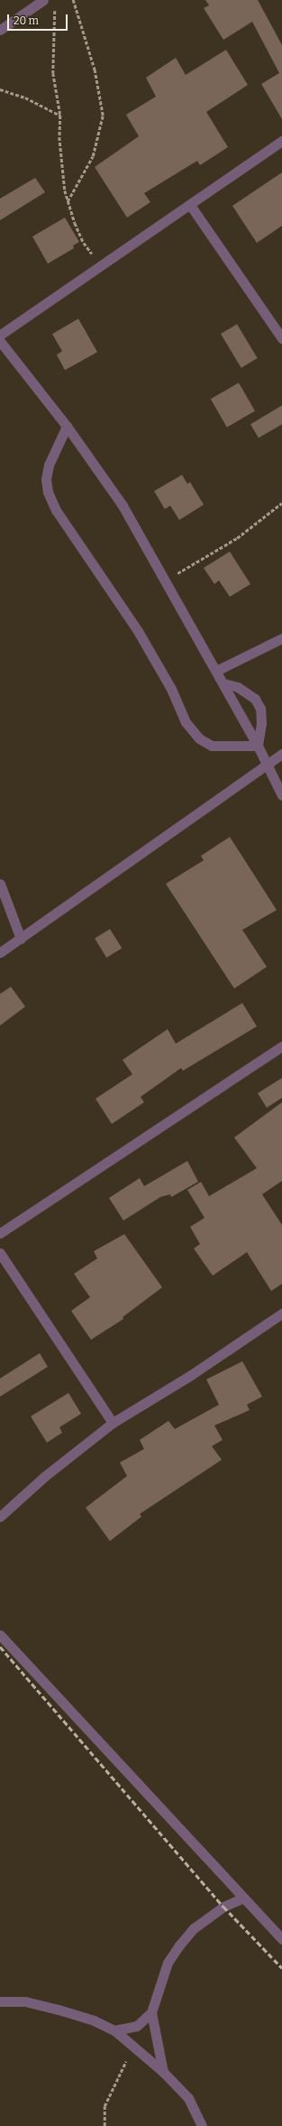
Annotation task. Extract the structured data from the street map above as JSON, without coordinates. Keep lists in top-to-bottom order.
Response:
{
  "scale_bar": "20 m"
}
